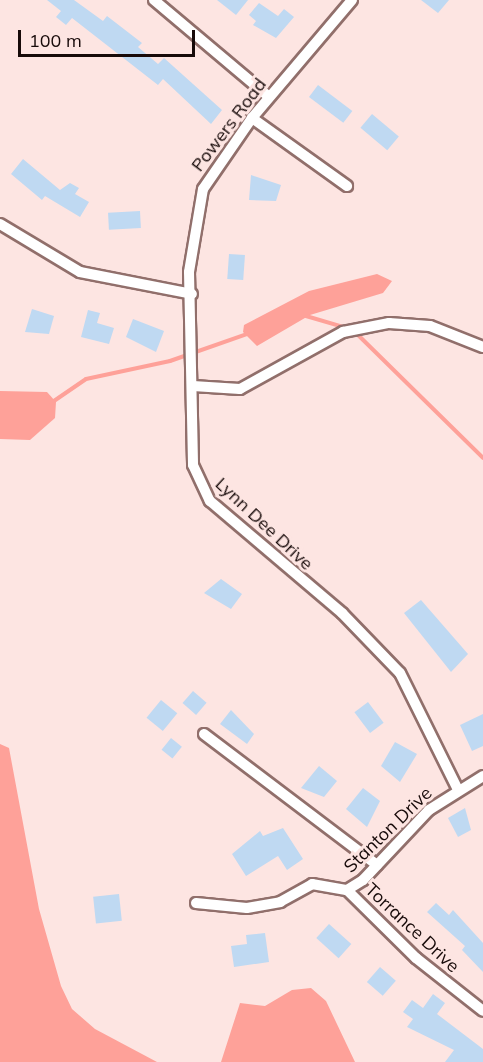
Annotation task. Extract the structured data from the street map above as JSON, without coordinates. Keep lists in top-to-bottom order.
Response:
{
  "streets": {
    "street": [
      "Powers Road",
      "Lynn Dee Drive",
      "Stanton Drive",
      "Torrance Drive"
    ]
  },
  "crossings": [
    ["Powers Road", "Lynn Dee Drive"],
    ["Lynn Dee Drive", "Stanton Drive"],
    ["Stanton Drive", "Torrance Drive"]
  ],
  "scale_bar": "100 m"
}
